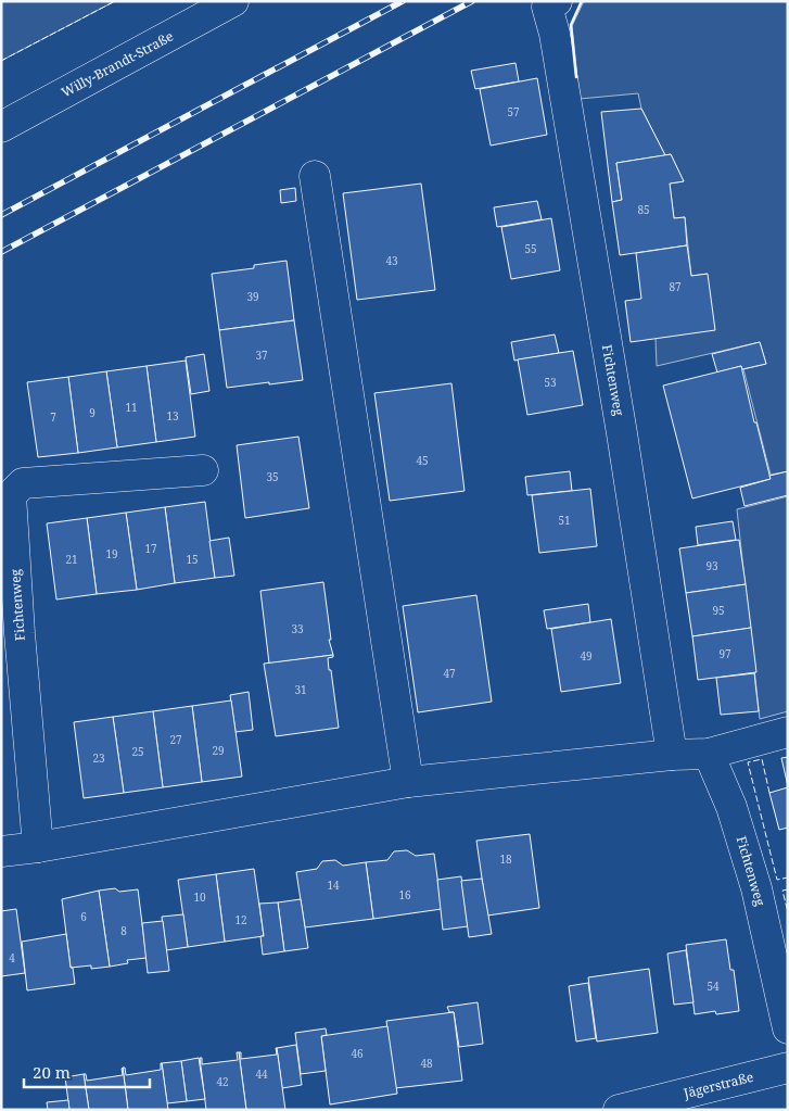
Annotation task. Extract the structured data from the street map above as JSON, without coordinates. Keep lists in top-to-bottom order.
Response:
{
  "streets": {
    "street": ["Willy-Brandt-Straße", "Fichtenweg", "Jägerstraße"]
  },
  "house_numbers": [
    "57",
    "85",
    "55",
    "43",
    "87",
    "39",
    "37",
    "53",
    "11",
    "9",
    "13",
    "7",
    "45",
    "35",
    "51",
    "17",
    "19",
    "21",
    "15",
    "93",
    "95",
    "33",
    "97",
    "49",
    "47",
    "31",
    "27",
    "29",
    "25",
    "23",
    "18",
    "14",
    "16",
    "10",
    "6",
    "12",
    "8",
    "4",
    "54",
    "46",
    "48",
    "44",
    "42"
  ],
  "scale_bar": "20 m"
}
